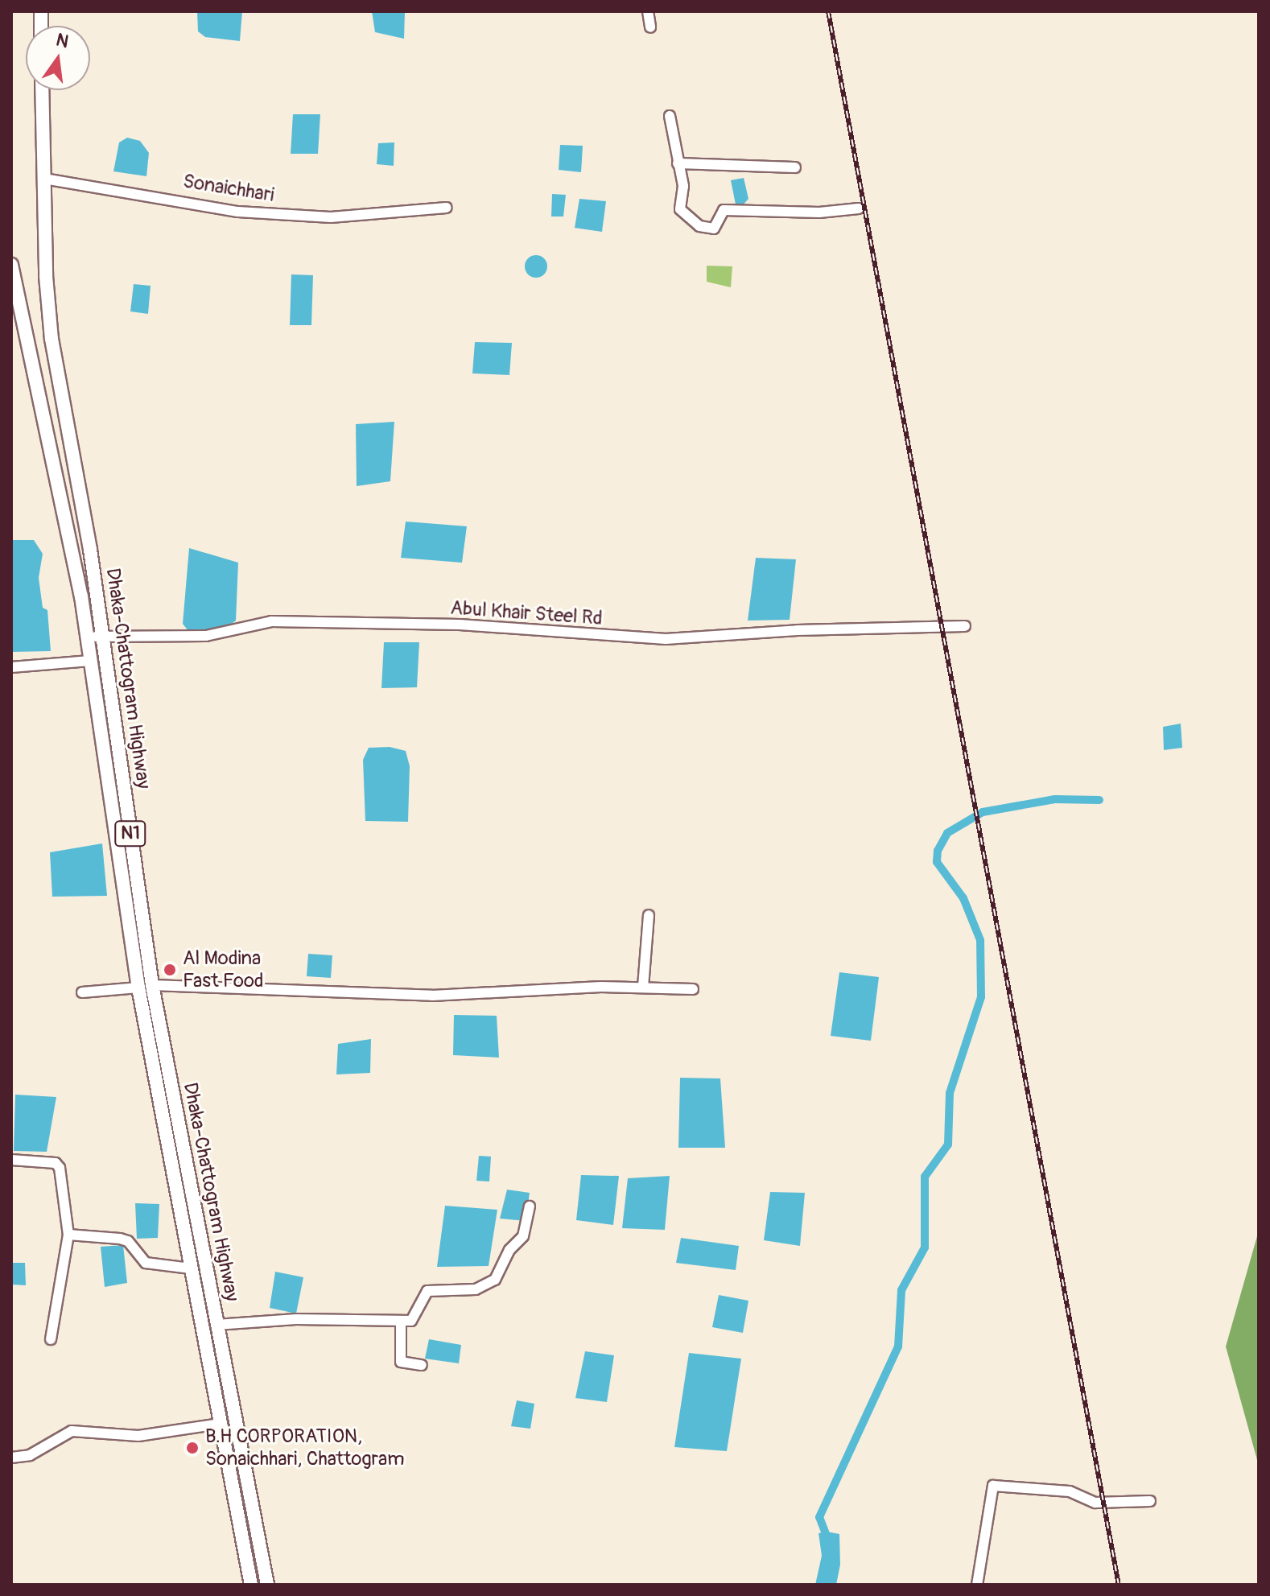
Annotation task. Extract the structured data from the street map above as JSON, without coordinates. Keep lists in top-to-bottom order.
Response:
{
  "streets": {
    "highway": ["Dhaka-Chattogram Highway", "N1"],
    "street": ["Sonaichhari", "Abul Khair Steel Rd"]
  },
  "crossings": [
    ["Sonaichhari", "Dhaka-Chattogram Highway"],
    ["Abul Khair Steel Rd", "Dhaka-Chattogram Highway"]
  ],
  "places": ["Al Modina Fast Food", "B.H CORPORATION, Sonaichhari, Chattogram"],
  "north": "top"
}
